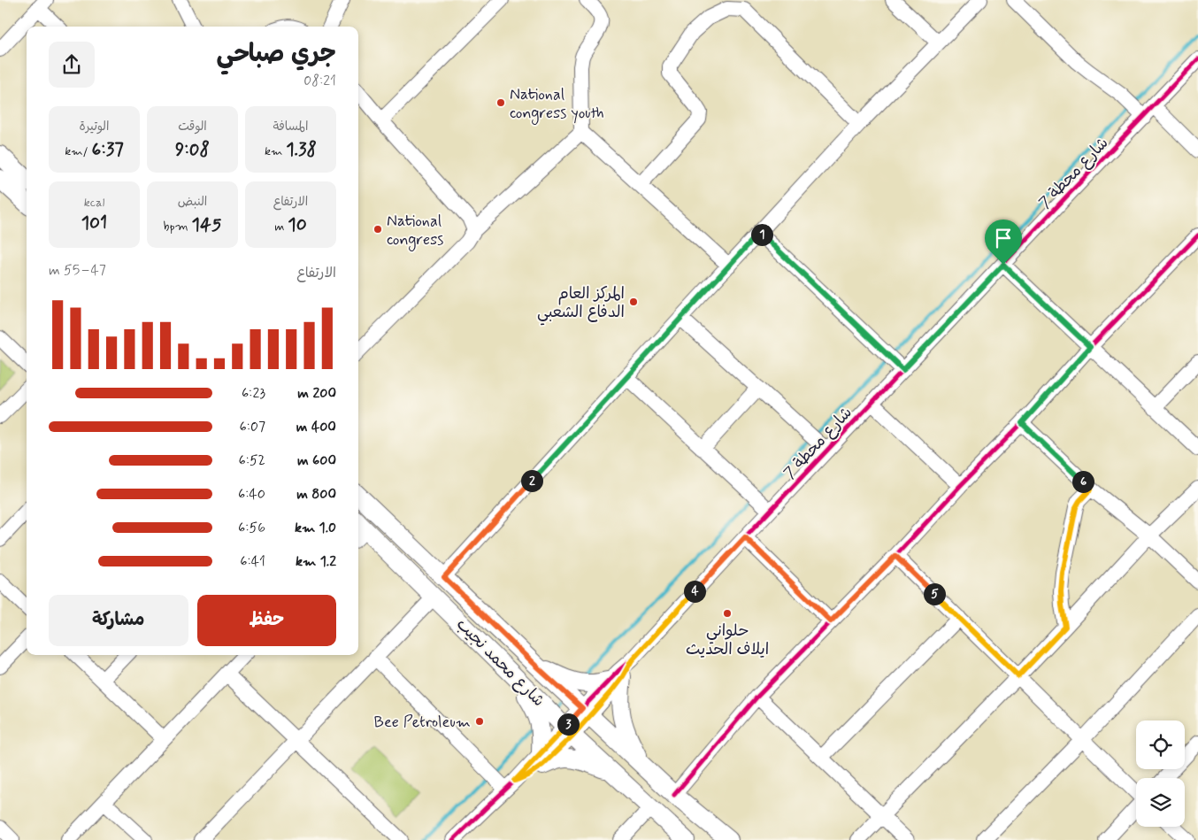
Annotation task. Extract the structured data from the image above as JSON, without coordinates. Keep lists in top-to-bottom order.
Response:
{
  "streets": {
    "main road": ["شارع محمد نجيب"],
    "street": ["شارع محطة 7"]
  },
  "crossings": [
    ["شارع محطة 7", "شارع محمد نجيب"]
  ],
  "places": [
    "National congress youth",
    "National congress",
    "المركز العام الدفاع الشعبي",
    "حلواني ايلاف الحديث",
    "Bee Petroleum"
  ],
  "page": {
    "heading": ["جري صباحي", "08:21"],
    "stats": [
      ["المسافة", "1.38 km"],
      ["الوقت", "9:08"],
      ["الوتيرة", "6:37 /km"],
      ["الارتفاع", "10 m"],
      ["النبض", "145 bpm"],
      ["kcal", "101"]
    ],
    "pins": [
      "1",
      "2",
      "6",
      "4",
      "5",
      "3"
    ],
    "chart": ["الارتفاع", "47–55 m"],
    "list": [
      {
        "name": "200 m",
        "note": "6:23"
      },
      {
        "name": "400 m",
        "note": "6:07"
      },
      {
        "name": "600 m",
        "note": "6:52"
      },
      {
        "name": "800 m",
        "note": "6:40"
      },
      {
        "name": "1.0 km",
        "note": "6:56"
      },
      {
        "name": "1.2 km",
        "note": "6:41"
      }
    ],
    "buttons": ["حفظ", "مشاركة"]
  }
}
